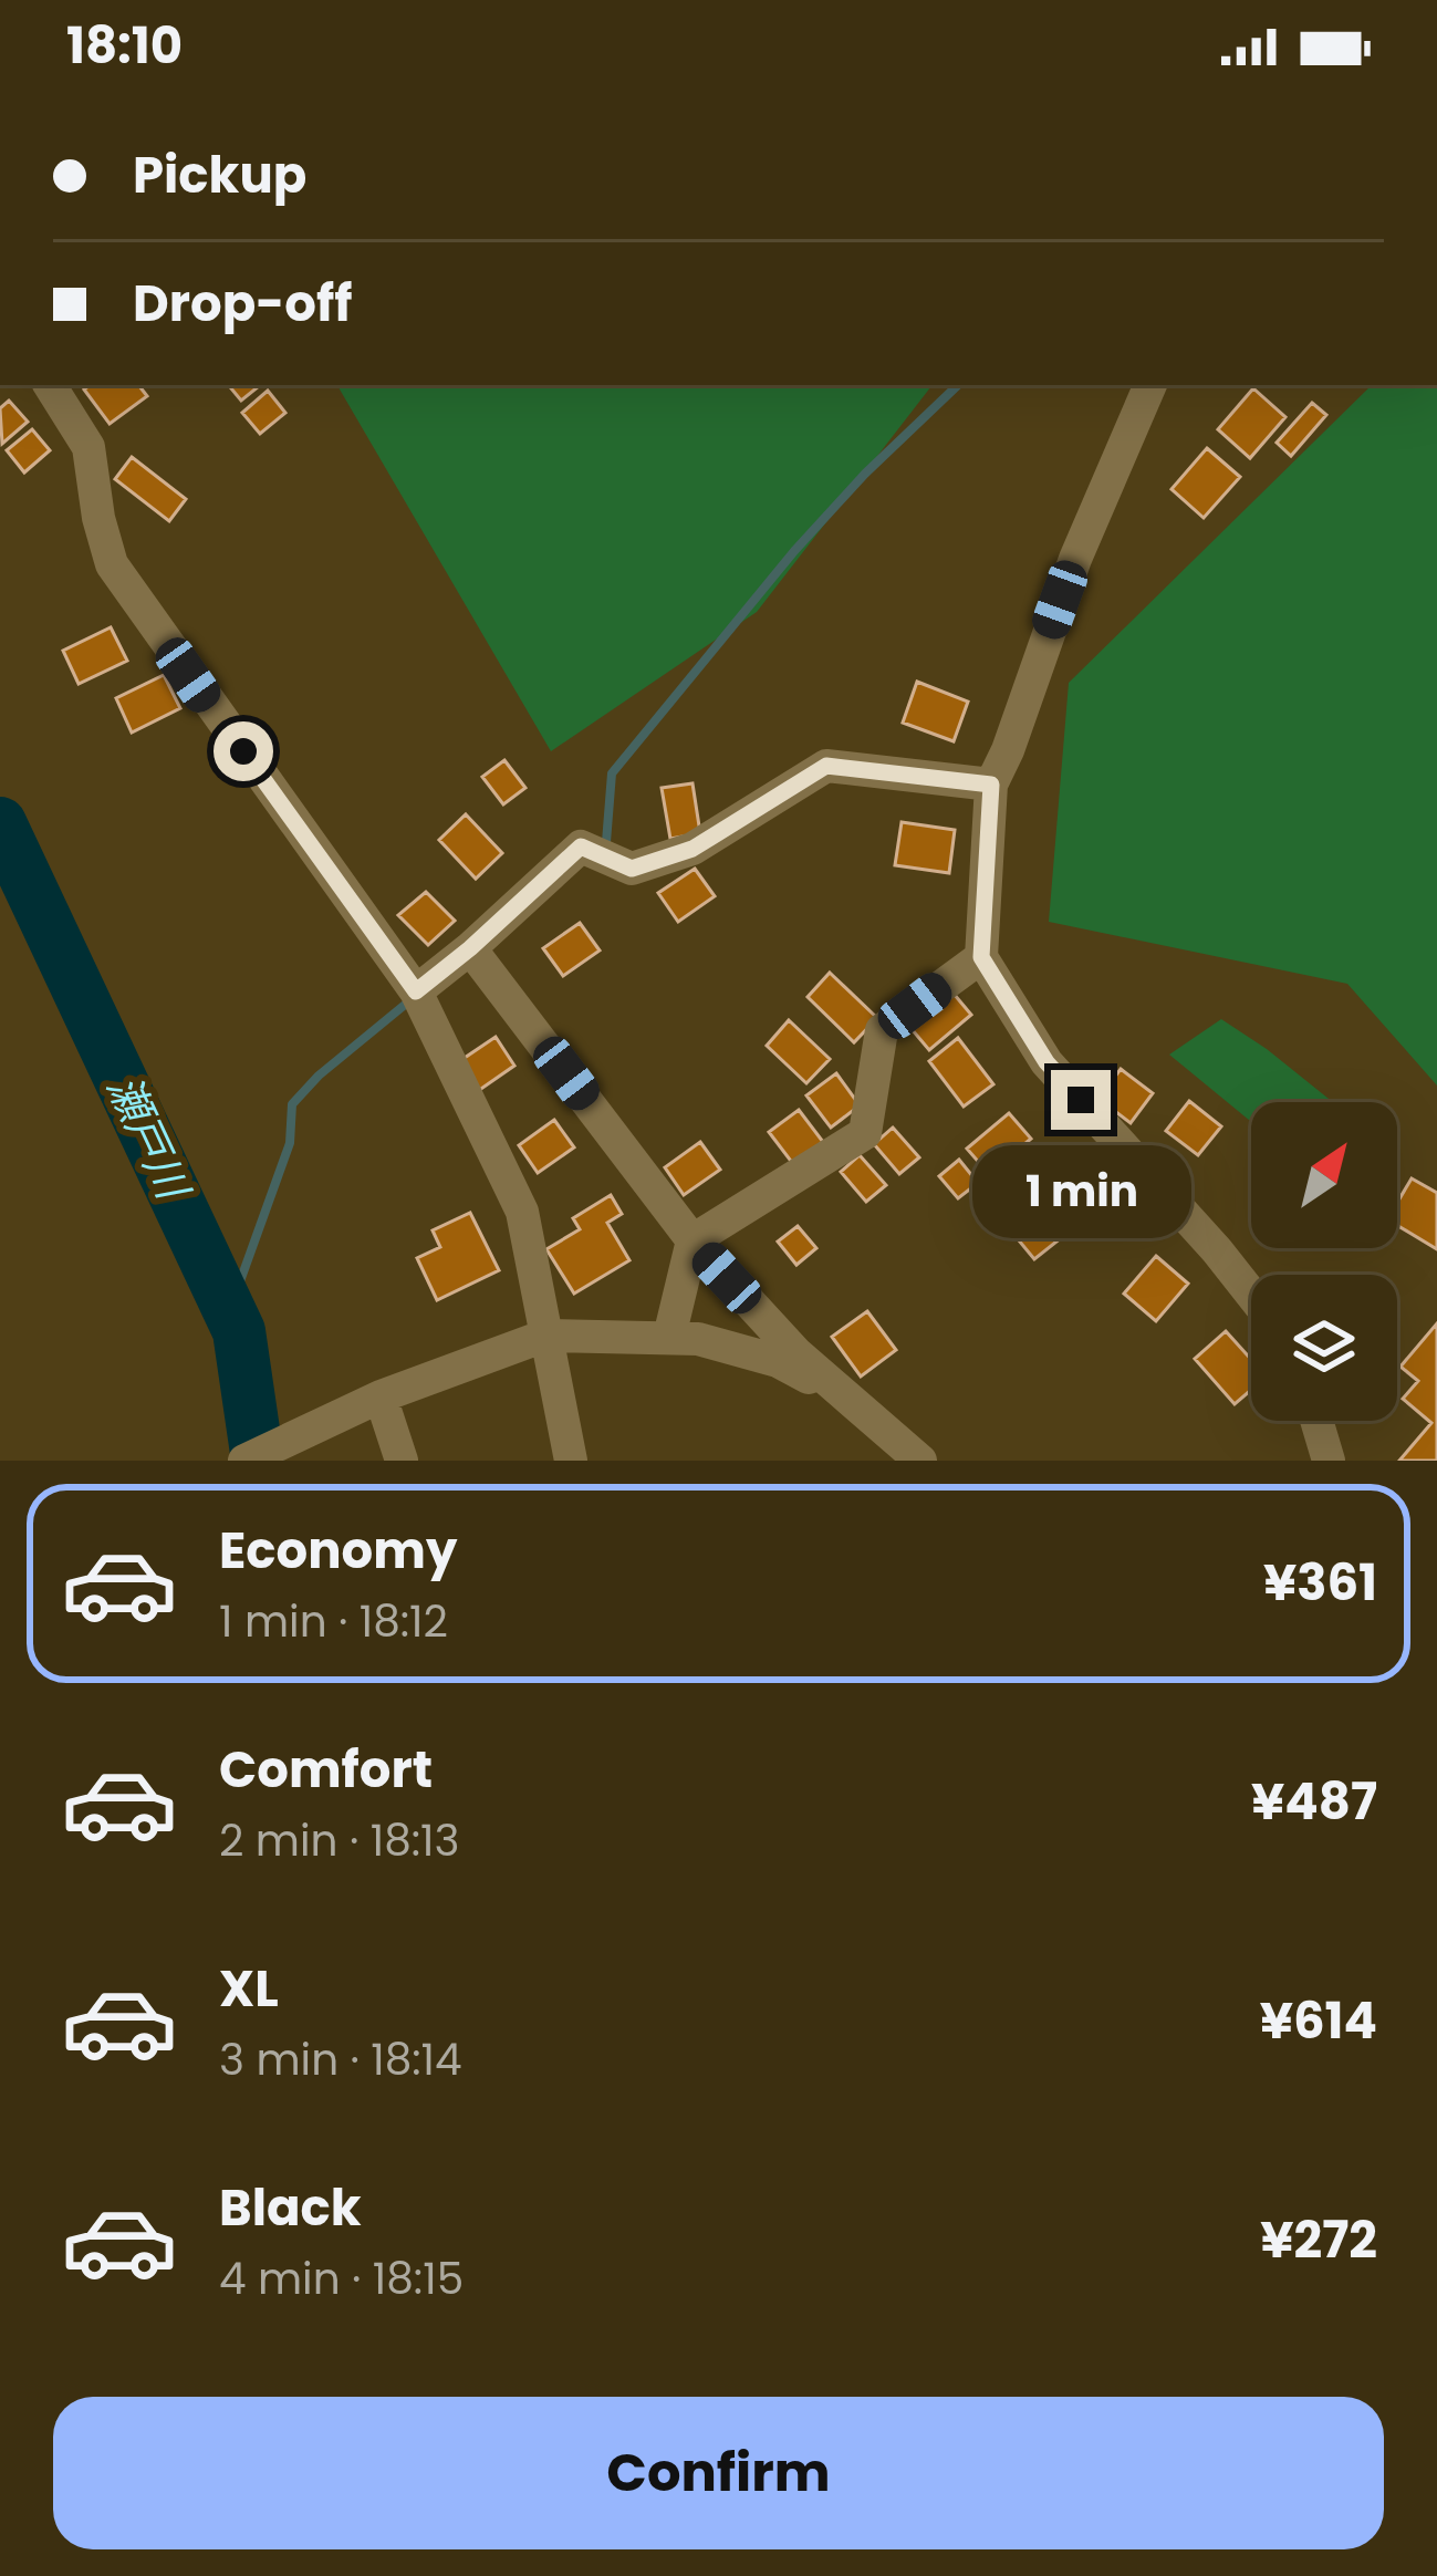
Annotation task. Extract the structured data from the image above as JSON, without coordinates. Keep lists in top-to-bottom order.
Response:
{
  "water": ["瀬戸川"],
  "north": "top right",
  "page": {
    "status": "18:10",
    "banner": ["Pickup", "Drop-off"],
    "bubble": "1 min",
    "list": [
      {
        "name": "Economy",
        "note": "1 min · 18:12",
        "value": "¥361"
      },
      {
        "name": "Comfort",
        "note": "2 min · 18:13",
        "value": "¥487"
      },
      {
        "name": "XL",
        "note": "3 min · 18:14",
        "value": "¥614"
      },
      {
        "name": "Black",
        "note": "4 min · 18:15",
        "value": "¥272"
      }
    ],
    "buttons": "Confirm"
  }
}
